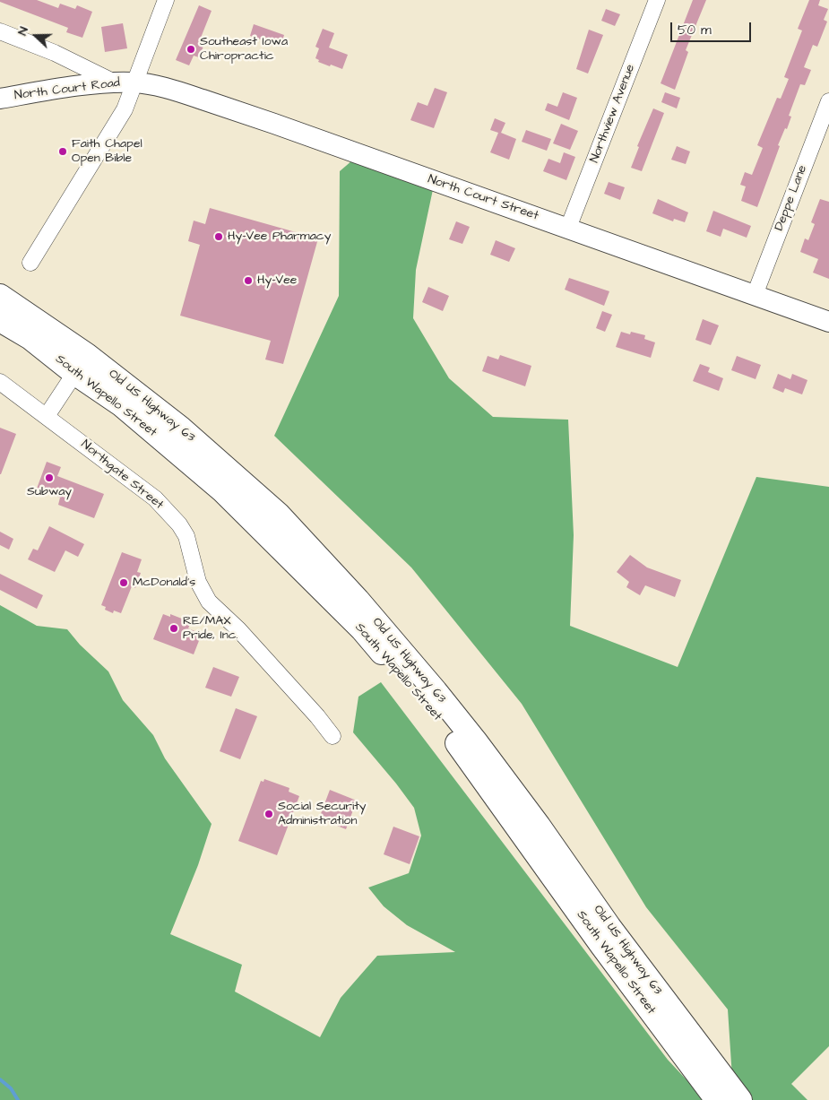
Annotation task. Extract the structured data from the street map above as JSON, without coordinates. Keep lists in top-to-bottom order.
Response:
{
  "streets": {
    "highway": ["South Wapello Street", "Old US Highway 63"],
    "main road": ["North Court Road", "North Court Street"],
    "street": ["Northview Avenue", "Deppe Lane", "Northgate Street"]
  },
  "crossings": [
    ["North Court Road", "North Court Street"],
    ["Northview Avenue", "North Court Street"],
    ["North Court Street", "Deppe Lane"],
    ["South Wapello Street", "Old US Highway 63"]
  ],
  "places": [
    "Southeast Iowa Chiropractic",
    "Faith Chapel Open Bible",
    "Hy-Vee Pharmacy",
    "Hy-Vee",
    "Subway",
    "McDonald's",
    "RE/MAX Pride, Inc.",
    "Social Security Administration"
  ],
  "scale_bar": "50 m",
  "north": "left"
}
